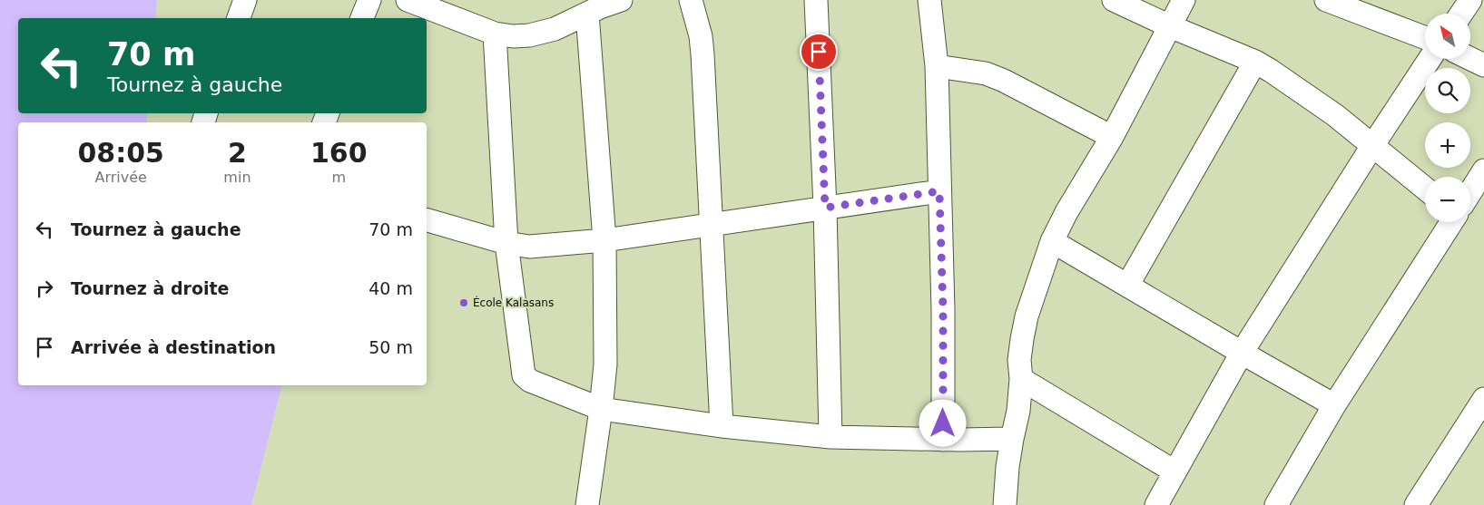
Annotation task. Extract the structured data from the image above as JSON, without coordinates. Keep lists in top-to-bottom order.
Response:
{
  "places": ["École Kalasans"],
  "north": "top left",
  "page": {
    "map_buttons": ["+", "−"],
    "turn": ["70 m", "Tournez à gauche"],
    "eta": [
      "08:05",
      "Arrivée",
      "2",
      "min",
      "160",
      "m"
    ],
    "list": [
      {
        "name": "Tournez à gauche",
        "value": "70 m"
      },
      {
        "name": "Tournez à droite",
        "value": "40 m"
      },
      {
        "name": "Arrivée à destination",
        "value": "50 m"
      }
    ]
  }
}
